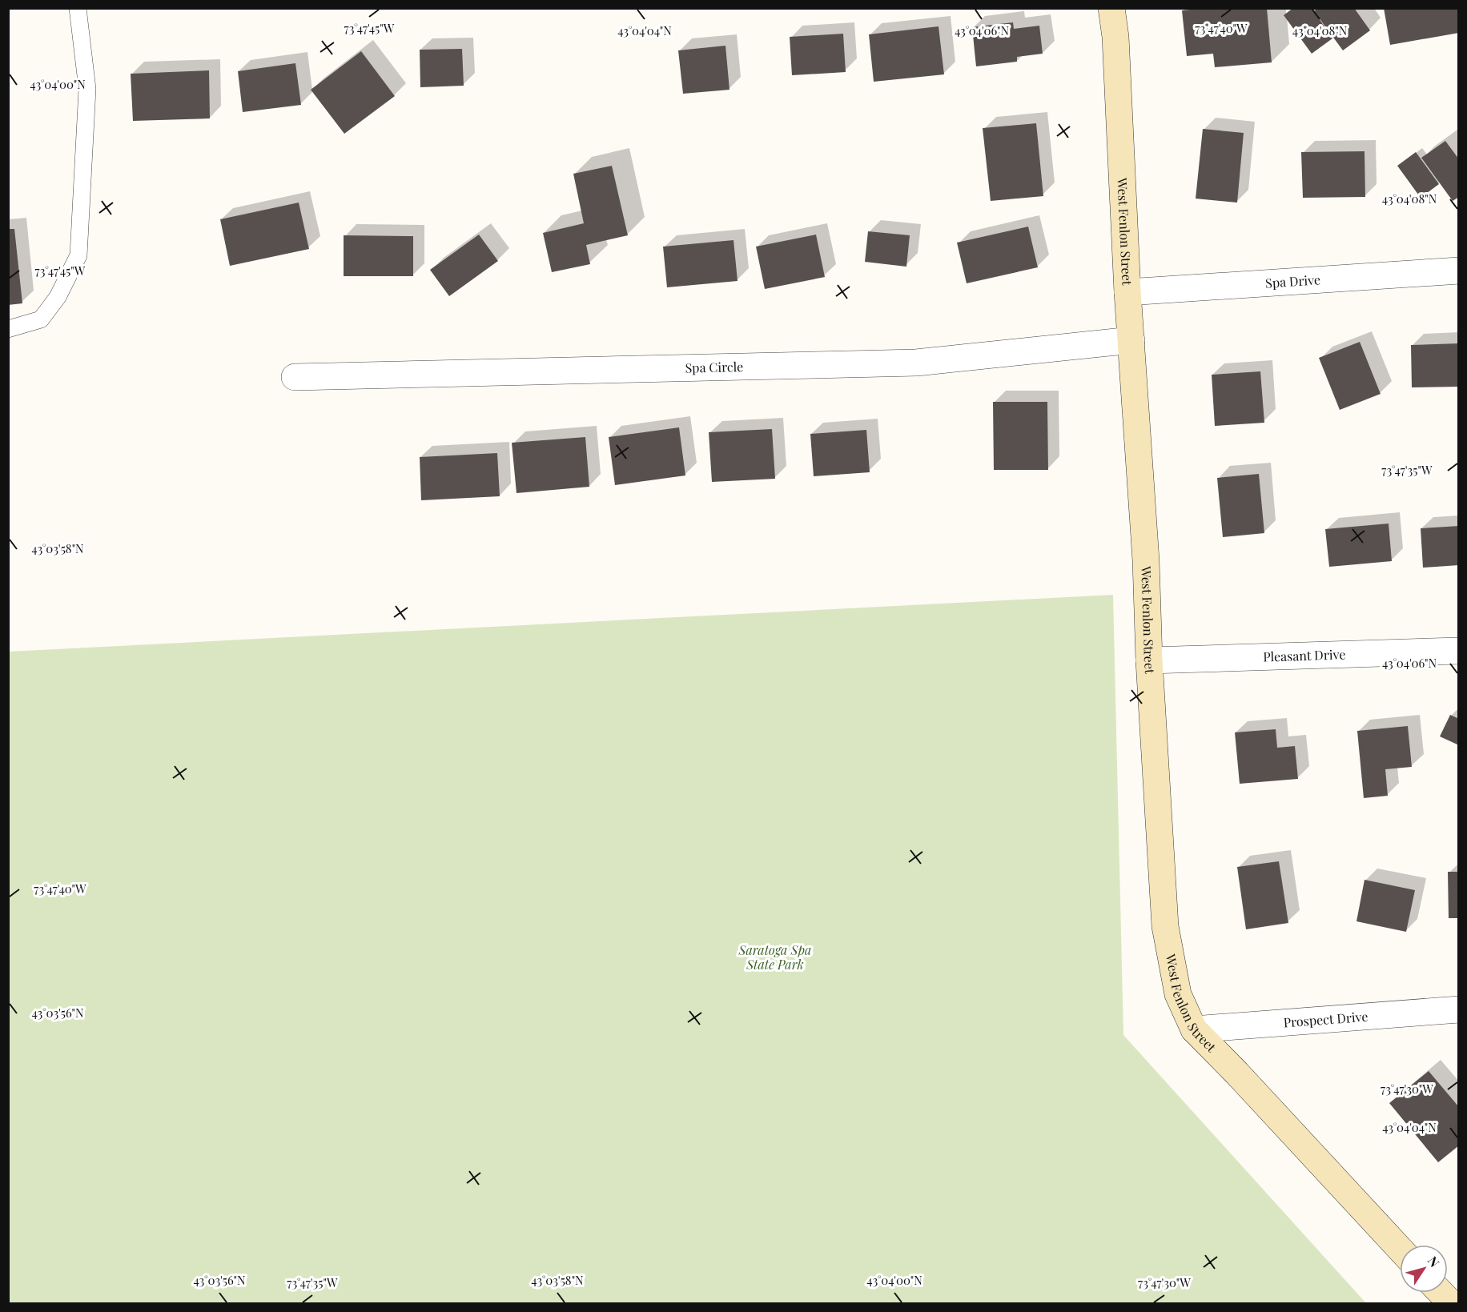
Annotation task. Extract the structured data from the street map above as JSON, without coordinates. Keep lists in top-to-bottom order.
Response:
{
  "streets": {
    "street": [
      "West Fenlon Street",
      "Spa Drive",
      "Spa Circle",
      "Pleasant Drive",
      "Prospect Drive"
    ]
  },
  "crossings": [
    ["West Fenlon Street", "Spa Drive"],
    ["West Fenlon Street", "Spa Circle"],
    ["West Fenlon Street", "Pleasant Drive"],
    ["West Fenlon Street", "Prospect Drive"]
  ],
  "parks": ["Saratoga Spa State Park"],
  "north": "top right",
  "coordinates": [
    "73°47'45\"W",
    "73°47'40\"W",
    "43°04'04\"N",
    "43°04'08\"N",
    "43°04'06\"N",
    "43°04'00\"N",
    "73°47'35\"W",
    "43°03'58\"N",
    "43°03'56\"N",
    "73°47'30\"W"
  ]
}
